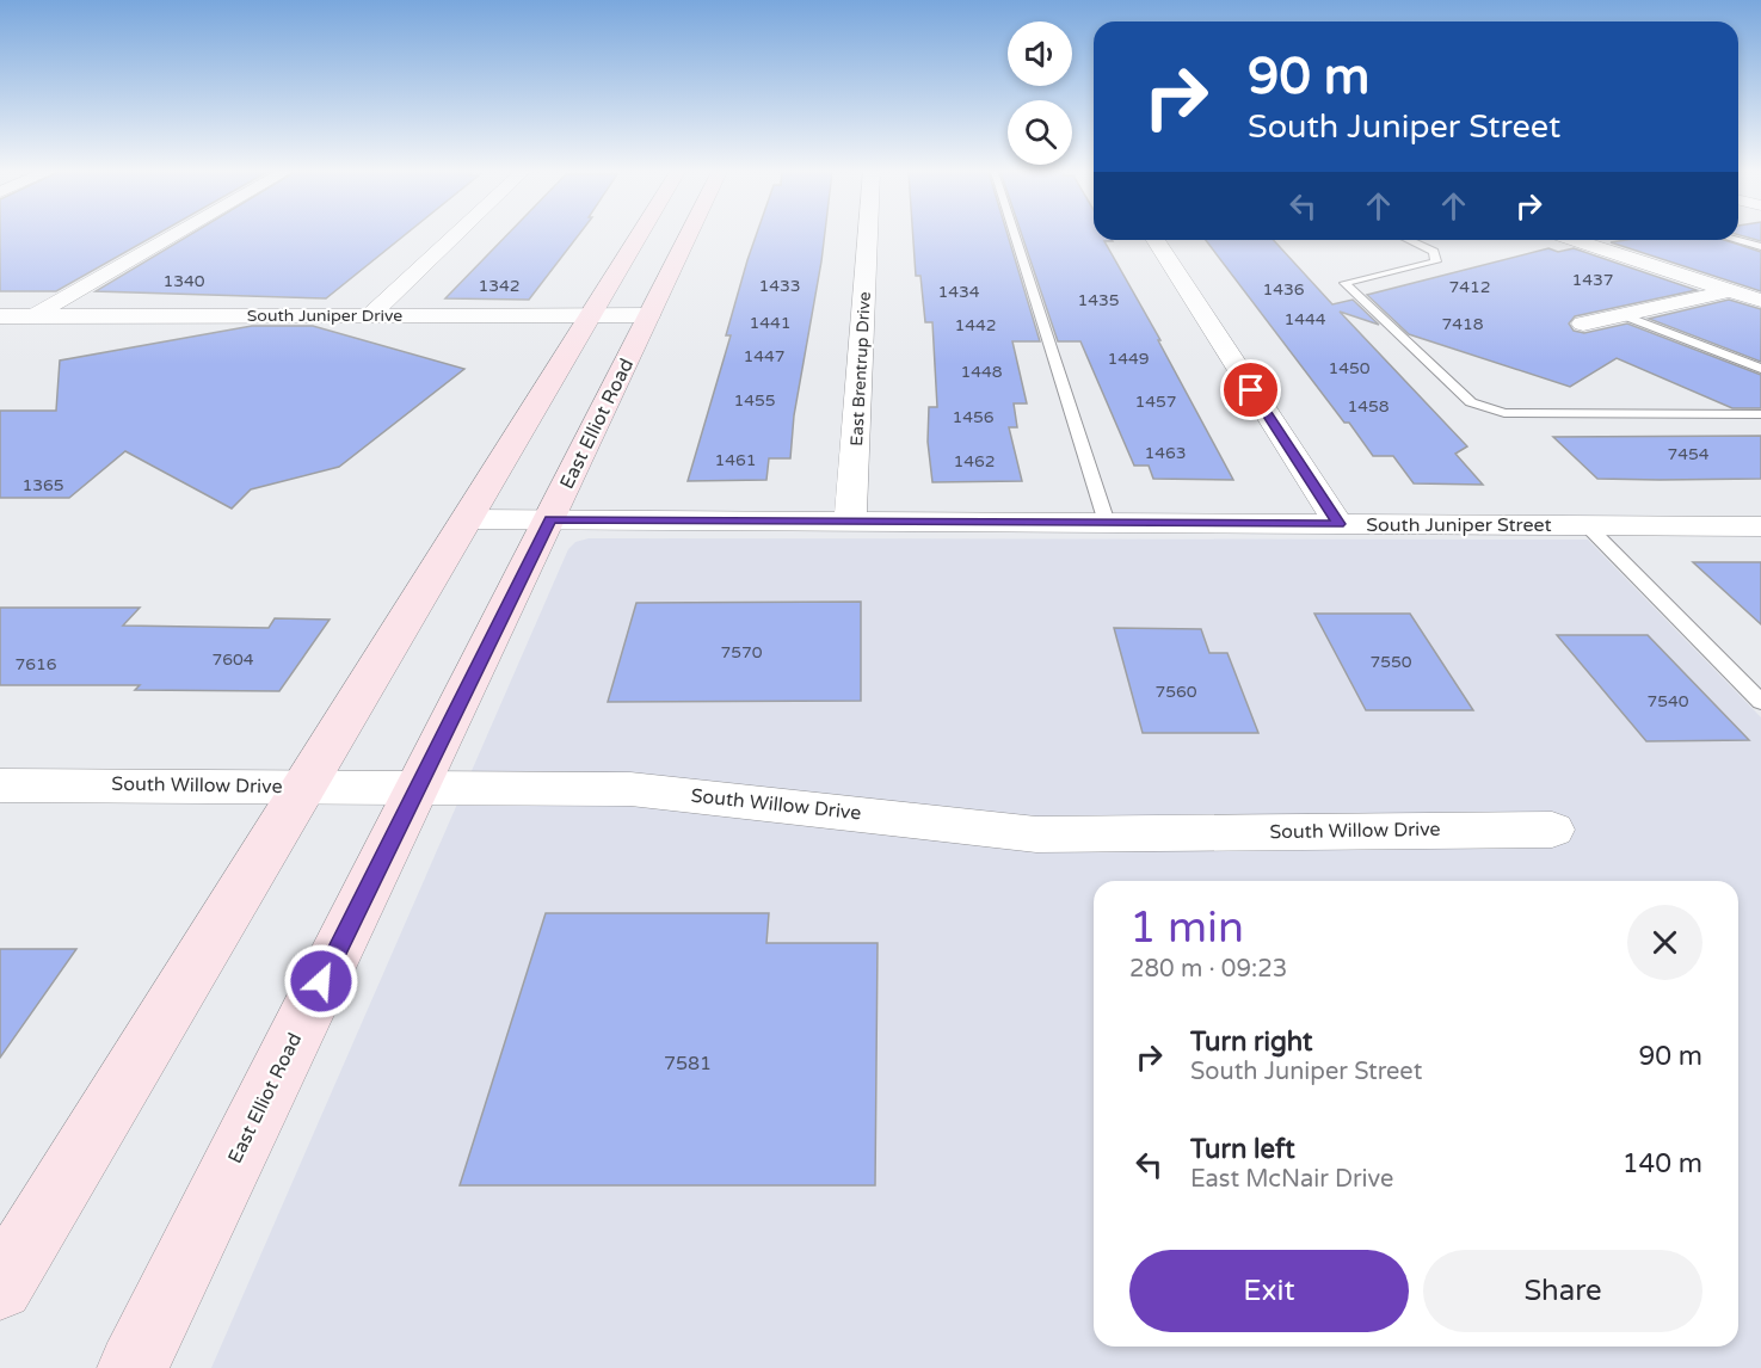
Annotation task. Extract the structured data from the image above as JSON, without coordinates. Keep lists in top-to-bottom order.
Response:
{
  "streets": {
    "main road": ["East Elliot Road"],
    "street": [
      "South Juniper Drive",
      "East Brentrup Drive",
      "South Juniper Street",
      "South Willow Drive"
    ]
  },
  "crossings": [
    ["South Juniper Drive", "East Elliot Road"],
    ["East Brentrup Drive", "South Juniper Street"],
    ["East Elliot Road", "South Juniper Street"],
    ["East Elliot Road", "South Willow Drive"]
  ],
  "house_numbers": [
    "1437",
    "1340",
    "1342",
    "1433",
    "7412",
    "1436",
    "1434",
    "1435",
    "1444",
    "1441",
    "7418",
    "1442",
    "1447",
    "1449",
    "1450",
    "1448",
    "1455",
    "1457",
    "1458",
    "1456",
    "1463",
    "7454",
    "1461",
    "1462",
    "1365",
    "7570",
    "7604",
    "7550",
    "7616",
    "7560",
    "7540",
    "7581"
  ],
  "page": {
    "turn": ["90 m", "South Juniper Street"],
    "heading": ["1 min", "280 m · 09:23"],
    "list": [
      {
        "name": "Turn right",
        "note": "South Juniper Street",
        "value": "90 m"
      },
      {
        "name": "Turn left",
        "note": "East McNair Drive",
        "value": "140 m"
      }
    ],
    "buttons": ["Exit", "Share"]
  }
}
